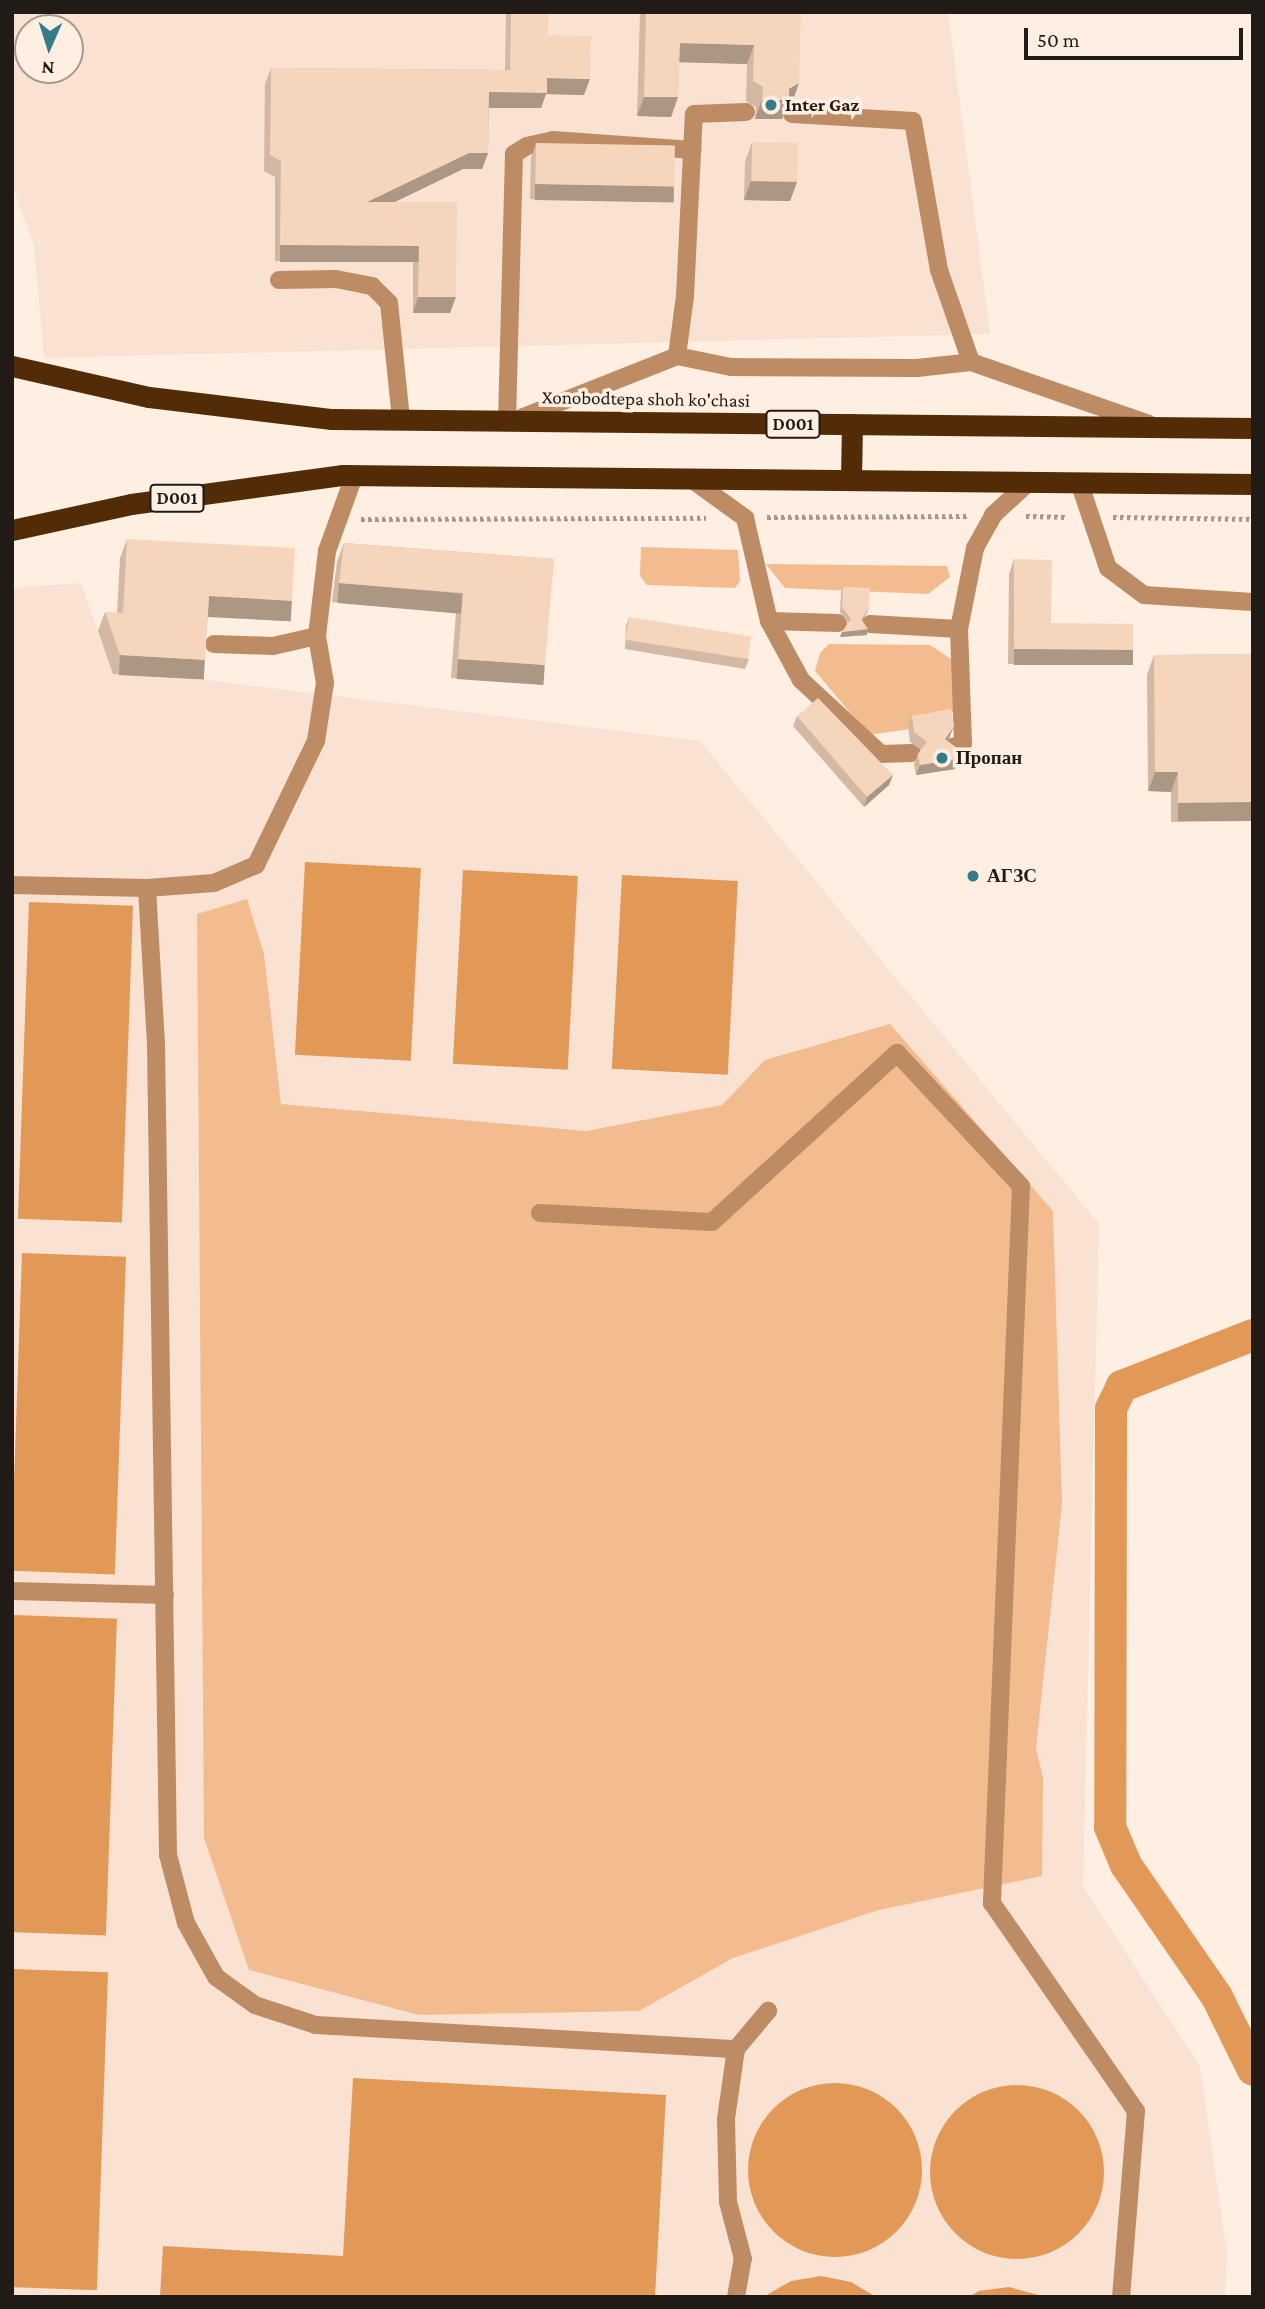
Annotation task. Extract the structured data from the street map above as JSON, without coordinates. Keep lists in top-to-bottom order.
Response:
{
  "streets": {
    "highway": ["Xonobodtepa shoh ko'chasi", "D001"]
  },
  "places": ["Inter Gaz", "Пропан", "АГЗС"],
  "scale_bar": "50 m",
  "north": "bottom"
}
